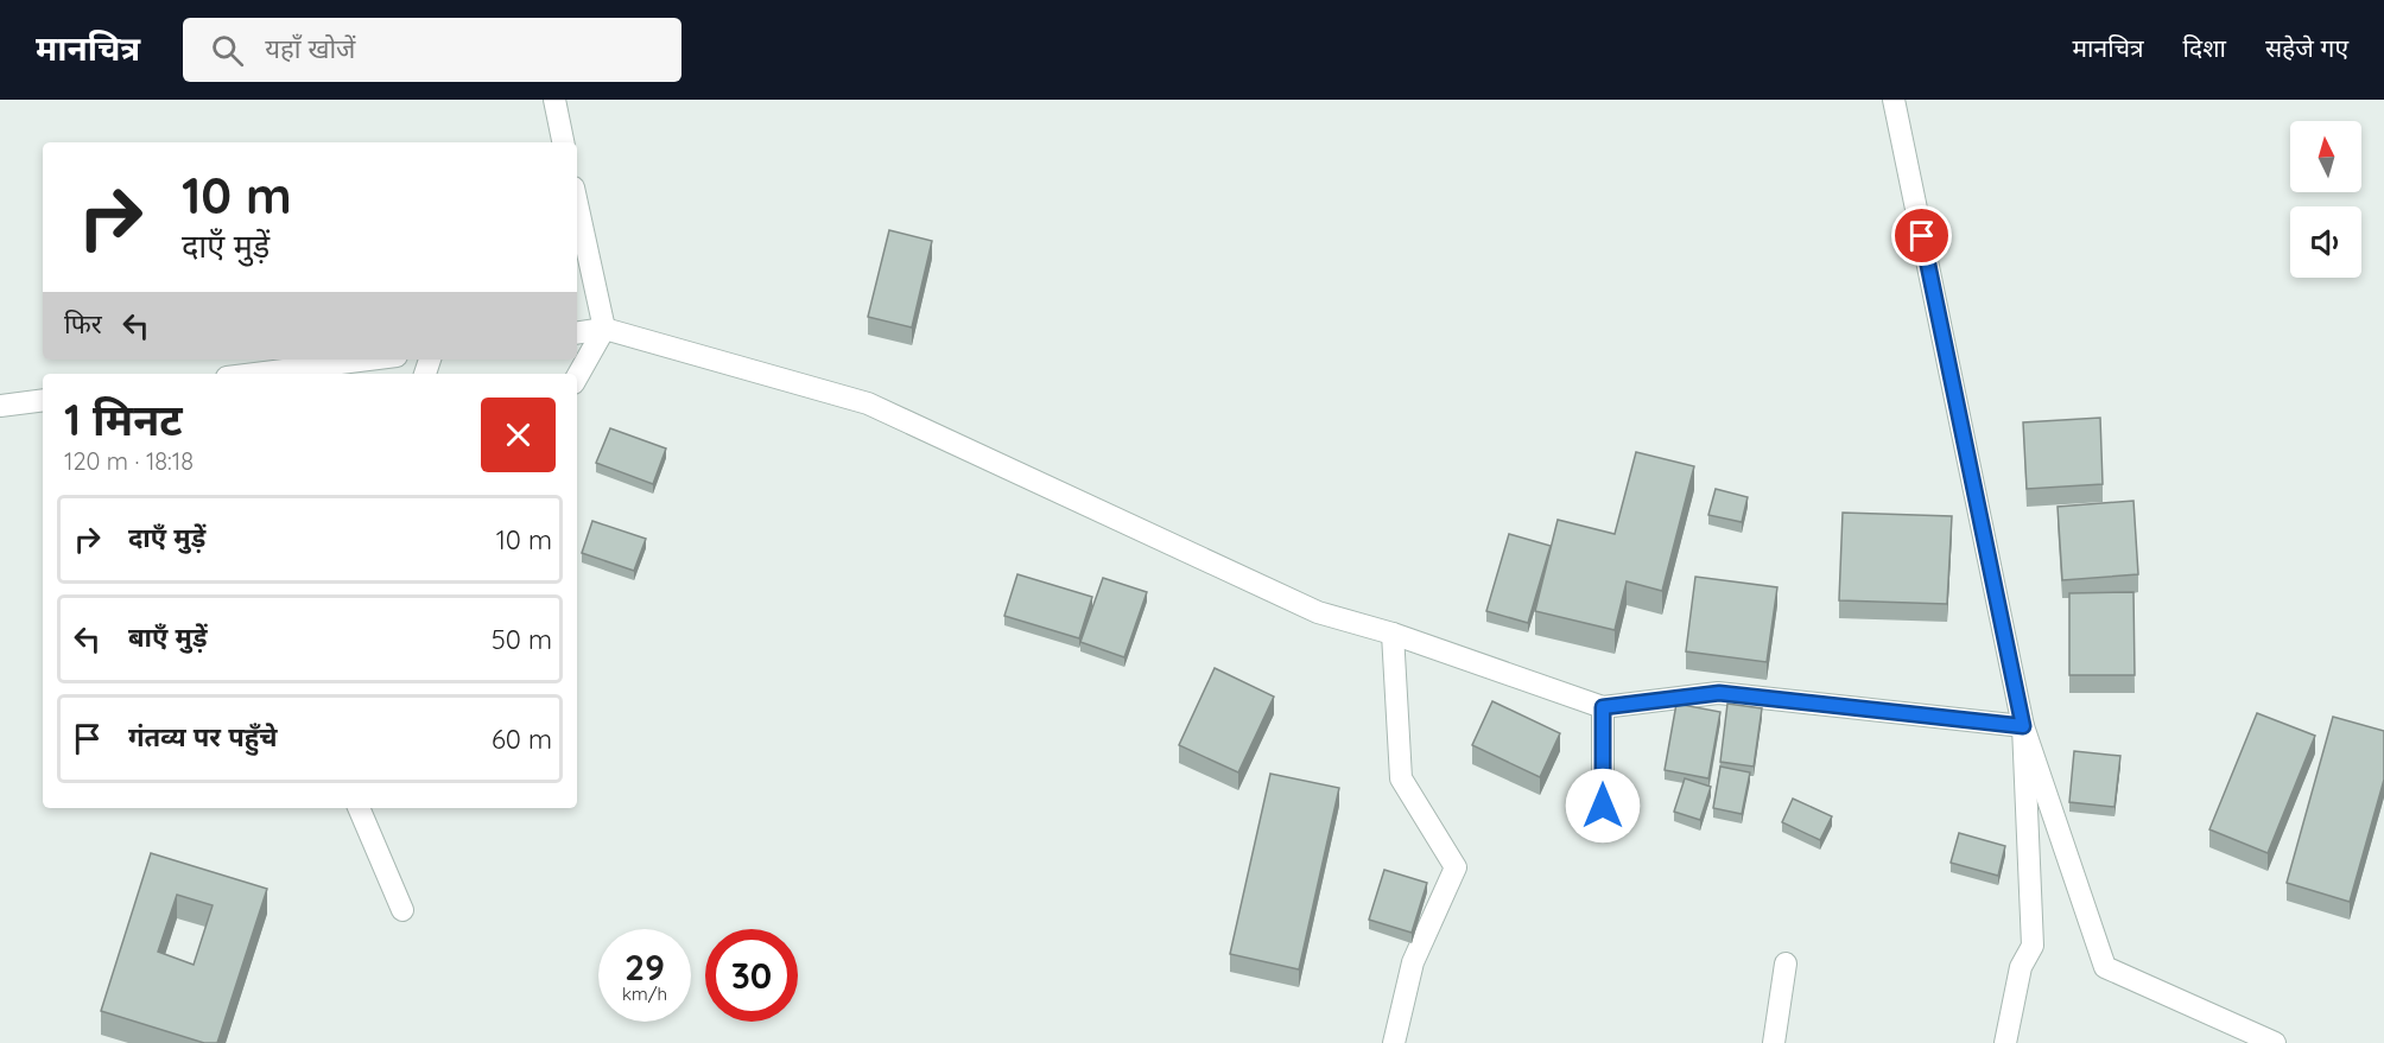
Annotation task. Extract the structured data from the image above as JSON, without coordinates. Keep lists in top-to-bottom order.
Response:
{
  "north": "top",
  "page": {
    "header": "मानचित्र",
    "search": "यहाँ खोजें",
    "nav": ["मानचित्र", "दिशा", "सहेजे गए"],
    "turn": ["10 m", "दाएँ मुड़ें"],
    "then": "फिर",
    "heading": ["1 मिनट", "120 m · 18:18"],
    "list": [
      {
        "name": "दाएँ मुड़ें",
        "value": "10 m"
      },
      {
        "name": "बाएँ मुड़ें",
        "value": "50 m"
      },
      {
        "name": "गंतव्य पर पहुँचे",
        "value": "60 m"
      }
    ],
    "speed": "29 km/h",
    "limit": "30"
  }
}
